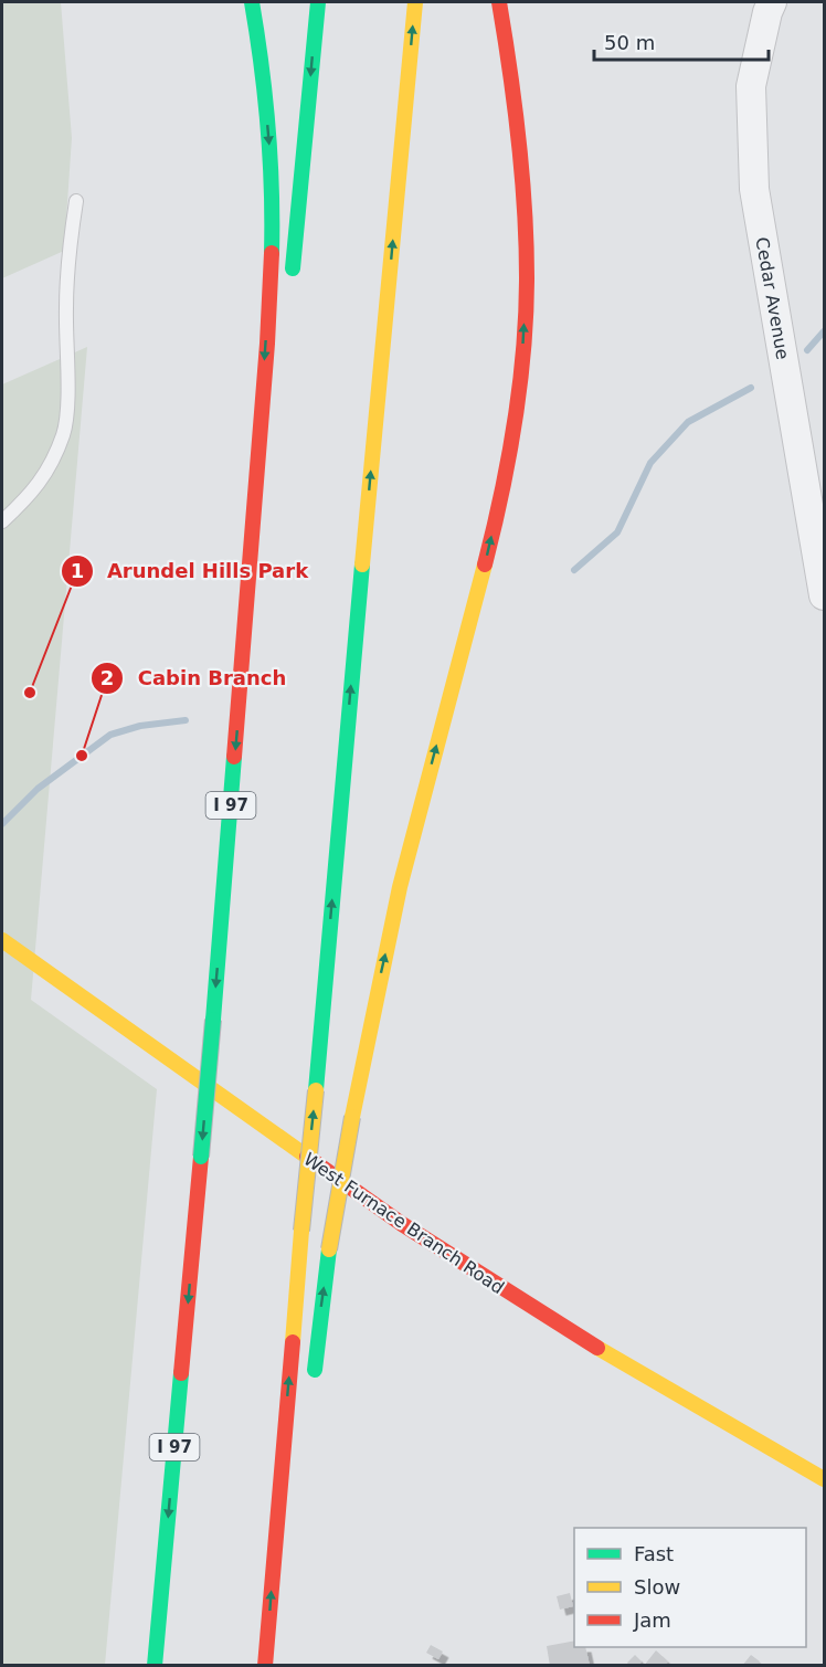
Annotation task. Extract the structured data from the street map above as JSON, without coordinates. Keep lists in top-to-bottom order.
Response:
{
  "streets": {
    "main road": ["I 97", "West Furnace Branch Road"],
    "street": ["Cedar Avenue"]
  },
  "places": ["Arundel Hills Park", "Cabin Branch"],
  "legend": ["Fast", "Slow", "Jam"],
  "scale_bar": "50 m"
}
